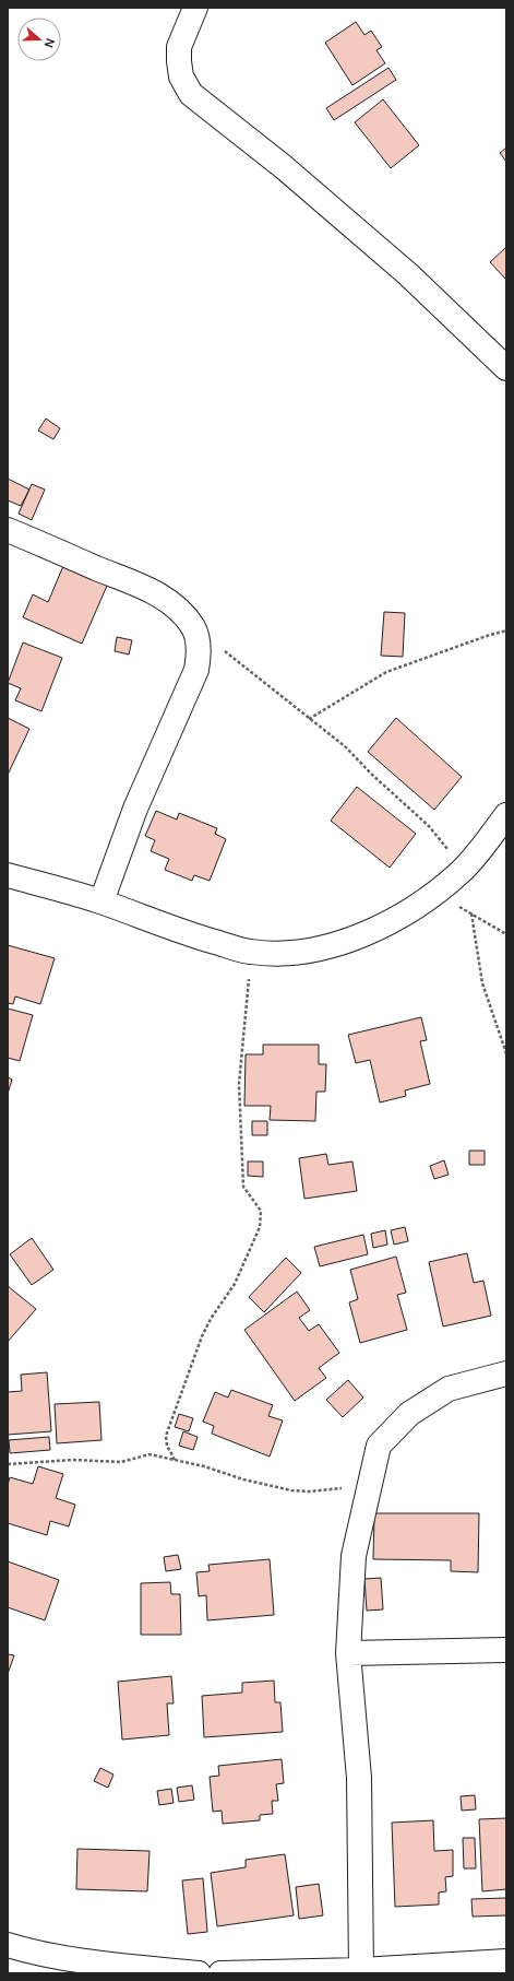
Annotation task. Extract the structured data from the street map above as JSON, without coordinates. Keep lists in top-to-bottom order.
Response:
{
  "north": "right"
}
